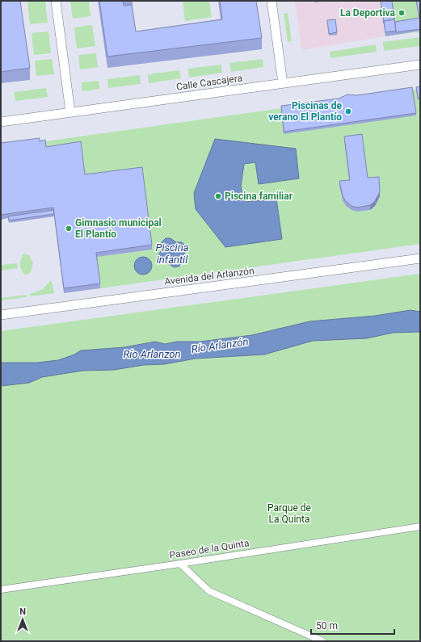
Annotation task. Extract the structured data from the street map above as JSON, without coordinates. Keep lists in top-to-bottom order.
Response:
{
  "streets": {
    "street": ["Calle Cascajera", "Avenida del Arlanzón", "Paseo de la Quinta"]
  },
  "water": ["Piscina infantil", "Río Arlanzón", "Río Arlanzon"],
  "parks": ["Parque de La Quinta"],
  "places": [
    "La Deportiva",
    "Piscinas de verano El Plantío",
    "Piscina familiar",
    "Gimnasio municipal El Plantío"
  ],
  "scale_bar": "50 m",
  "north": "top"
}
